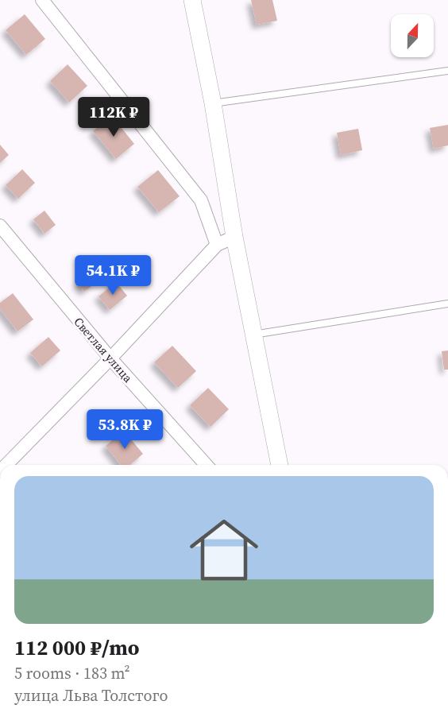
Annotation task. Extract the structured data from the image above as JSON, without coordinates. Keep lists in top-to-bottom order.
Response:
{
  "streets": {
    "street": ["Светлая улица"]
  },
  "north": "top",
  "page": {
    "price": ["112K ₽", "54.1K ₽", "53.8K ₽"],
    "list": [
      {
        "name": "112 000 ₽/mo",
        "note": "5 rooms · 183 m² · улица Льва Толстого"
      }
    ]
  }
}
